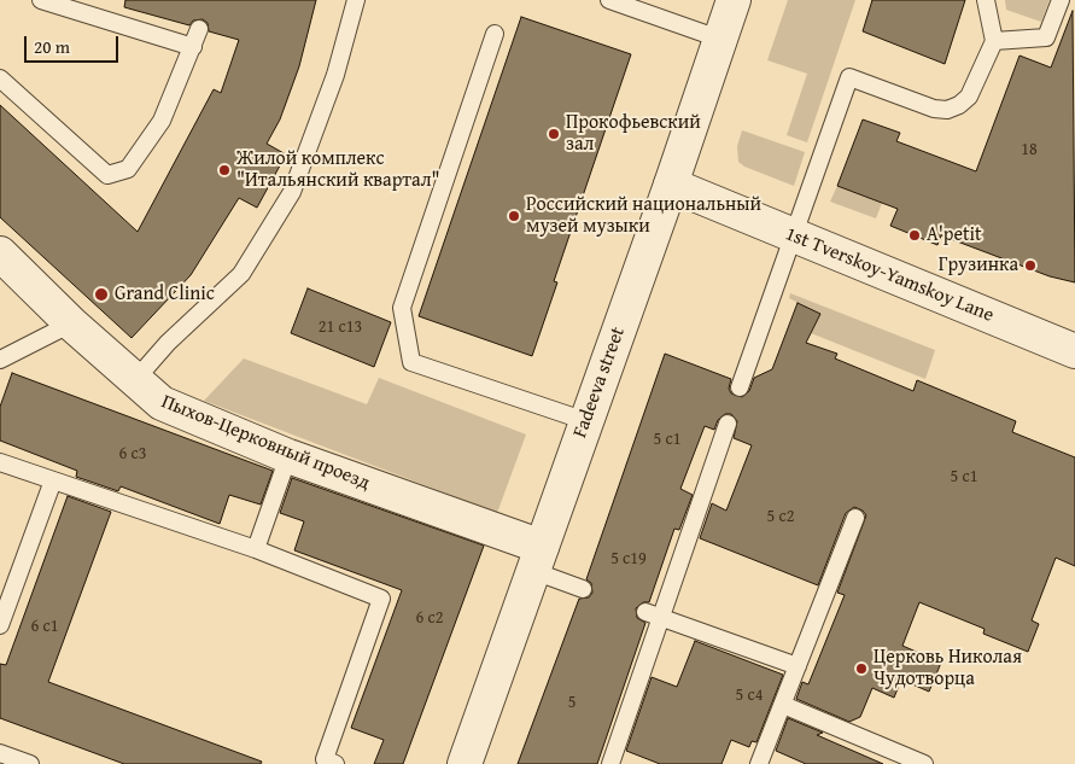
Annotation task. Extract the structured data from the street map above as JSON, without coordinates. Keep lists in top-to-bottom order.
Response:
{
  "streets": {
    "street": ["1st Tverskoy-Yamskoy Lane", "Fadeeva street", "Пыхов-Церковный проезд"]
  },
  "crossings": [
    ["1st Tverskoy-Yamskoy Lane", "Fadeeva street"],
    ["Fadeeva street", "Пыхов-Церковный проезд"]
  ],
  "places": [
    "Прокофьевский зал",
    "Жилой комплекс \"Итальянский квартал\"",
    "Российский национальный музей музыки",
    "A'petit",
    "Грузинка",
    "Grand Clinic",
    "Церковь Николая Чудотворца"
  ],
  "house_numbers": [
    "18",
    "21 с13",
    "5 с1",
    "6 с3",
    "5 с1",
    "5 с2",
    "5 с19",
    "6 с2",
    "6 с1",
    "5 с4",
    "5"
  ],
  "scale_bar": "20 m"
}
